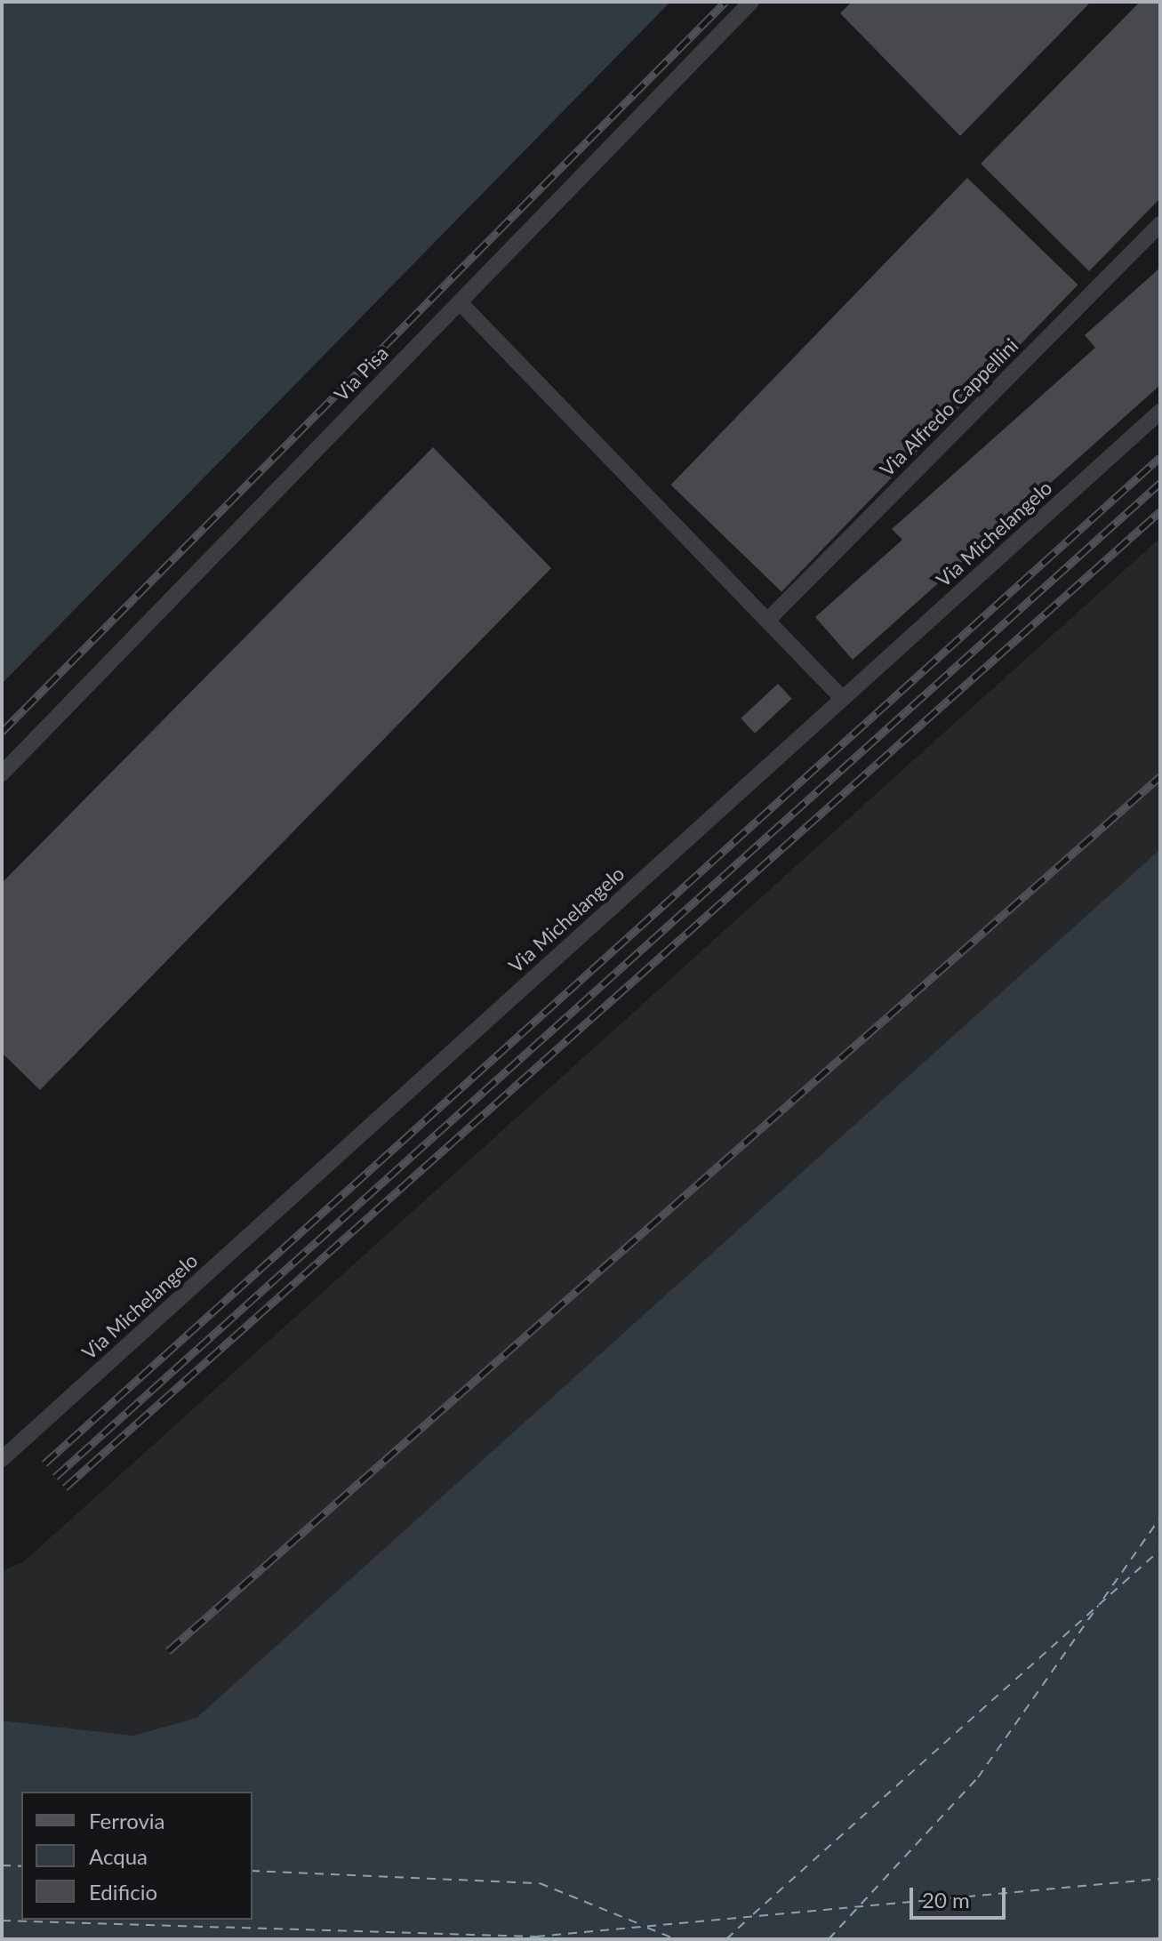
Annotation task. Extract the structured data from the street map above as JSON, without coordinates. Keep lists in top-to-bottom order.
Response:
{
  "streets": {
    "lane": ["Via Pisa", "Via Alfredo Cappellini", "Via Michelangelo"]
  },
  "legend": ["Ferrovia", "Acqua", "Edificio"],
  "scale_bar": "20 m"
}
